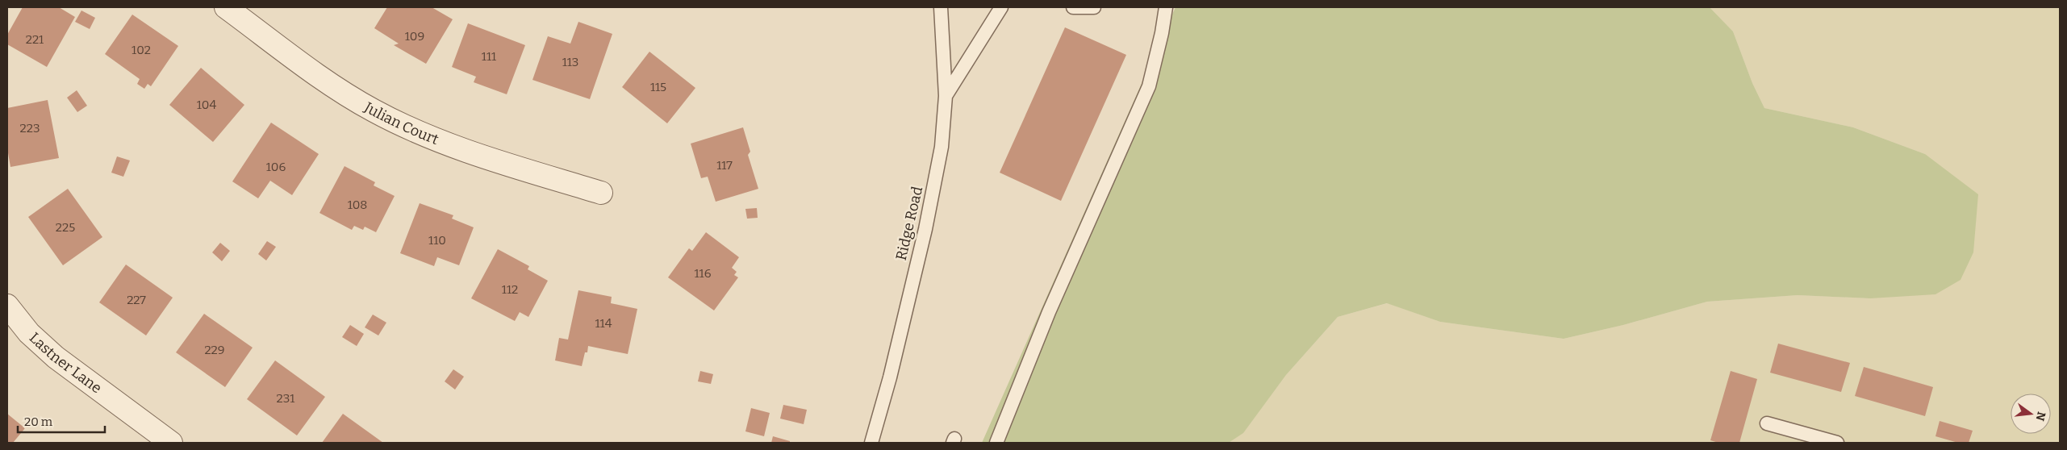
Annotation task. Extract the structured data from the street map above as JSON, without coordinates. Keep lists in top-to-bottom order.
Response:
{
  "streets": {
    "street": ["Julian Court", "Lastner Lane"],
    "lane": ["Ridge Road"]
  },
  "house_numbers": [
    "109",
    "221",
    "102",
    "111",
    "113",
    "115",
    "104",
    "223",
    "117",
    "106",
    "108",
    "225",
    "110",
    "116",
    "112",
    "227",
    "114",
    "229",
    "231"
  ],
  "scale_bar": "20 m",
  "north": "right"
}
